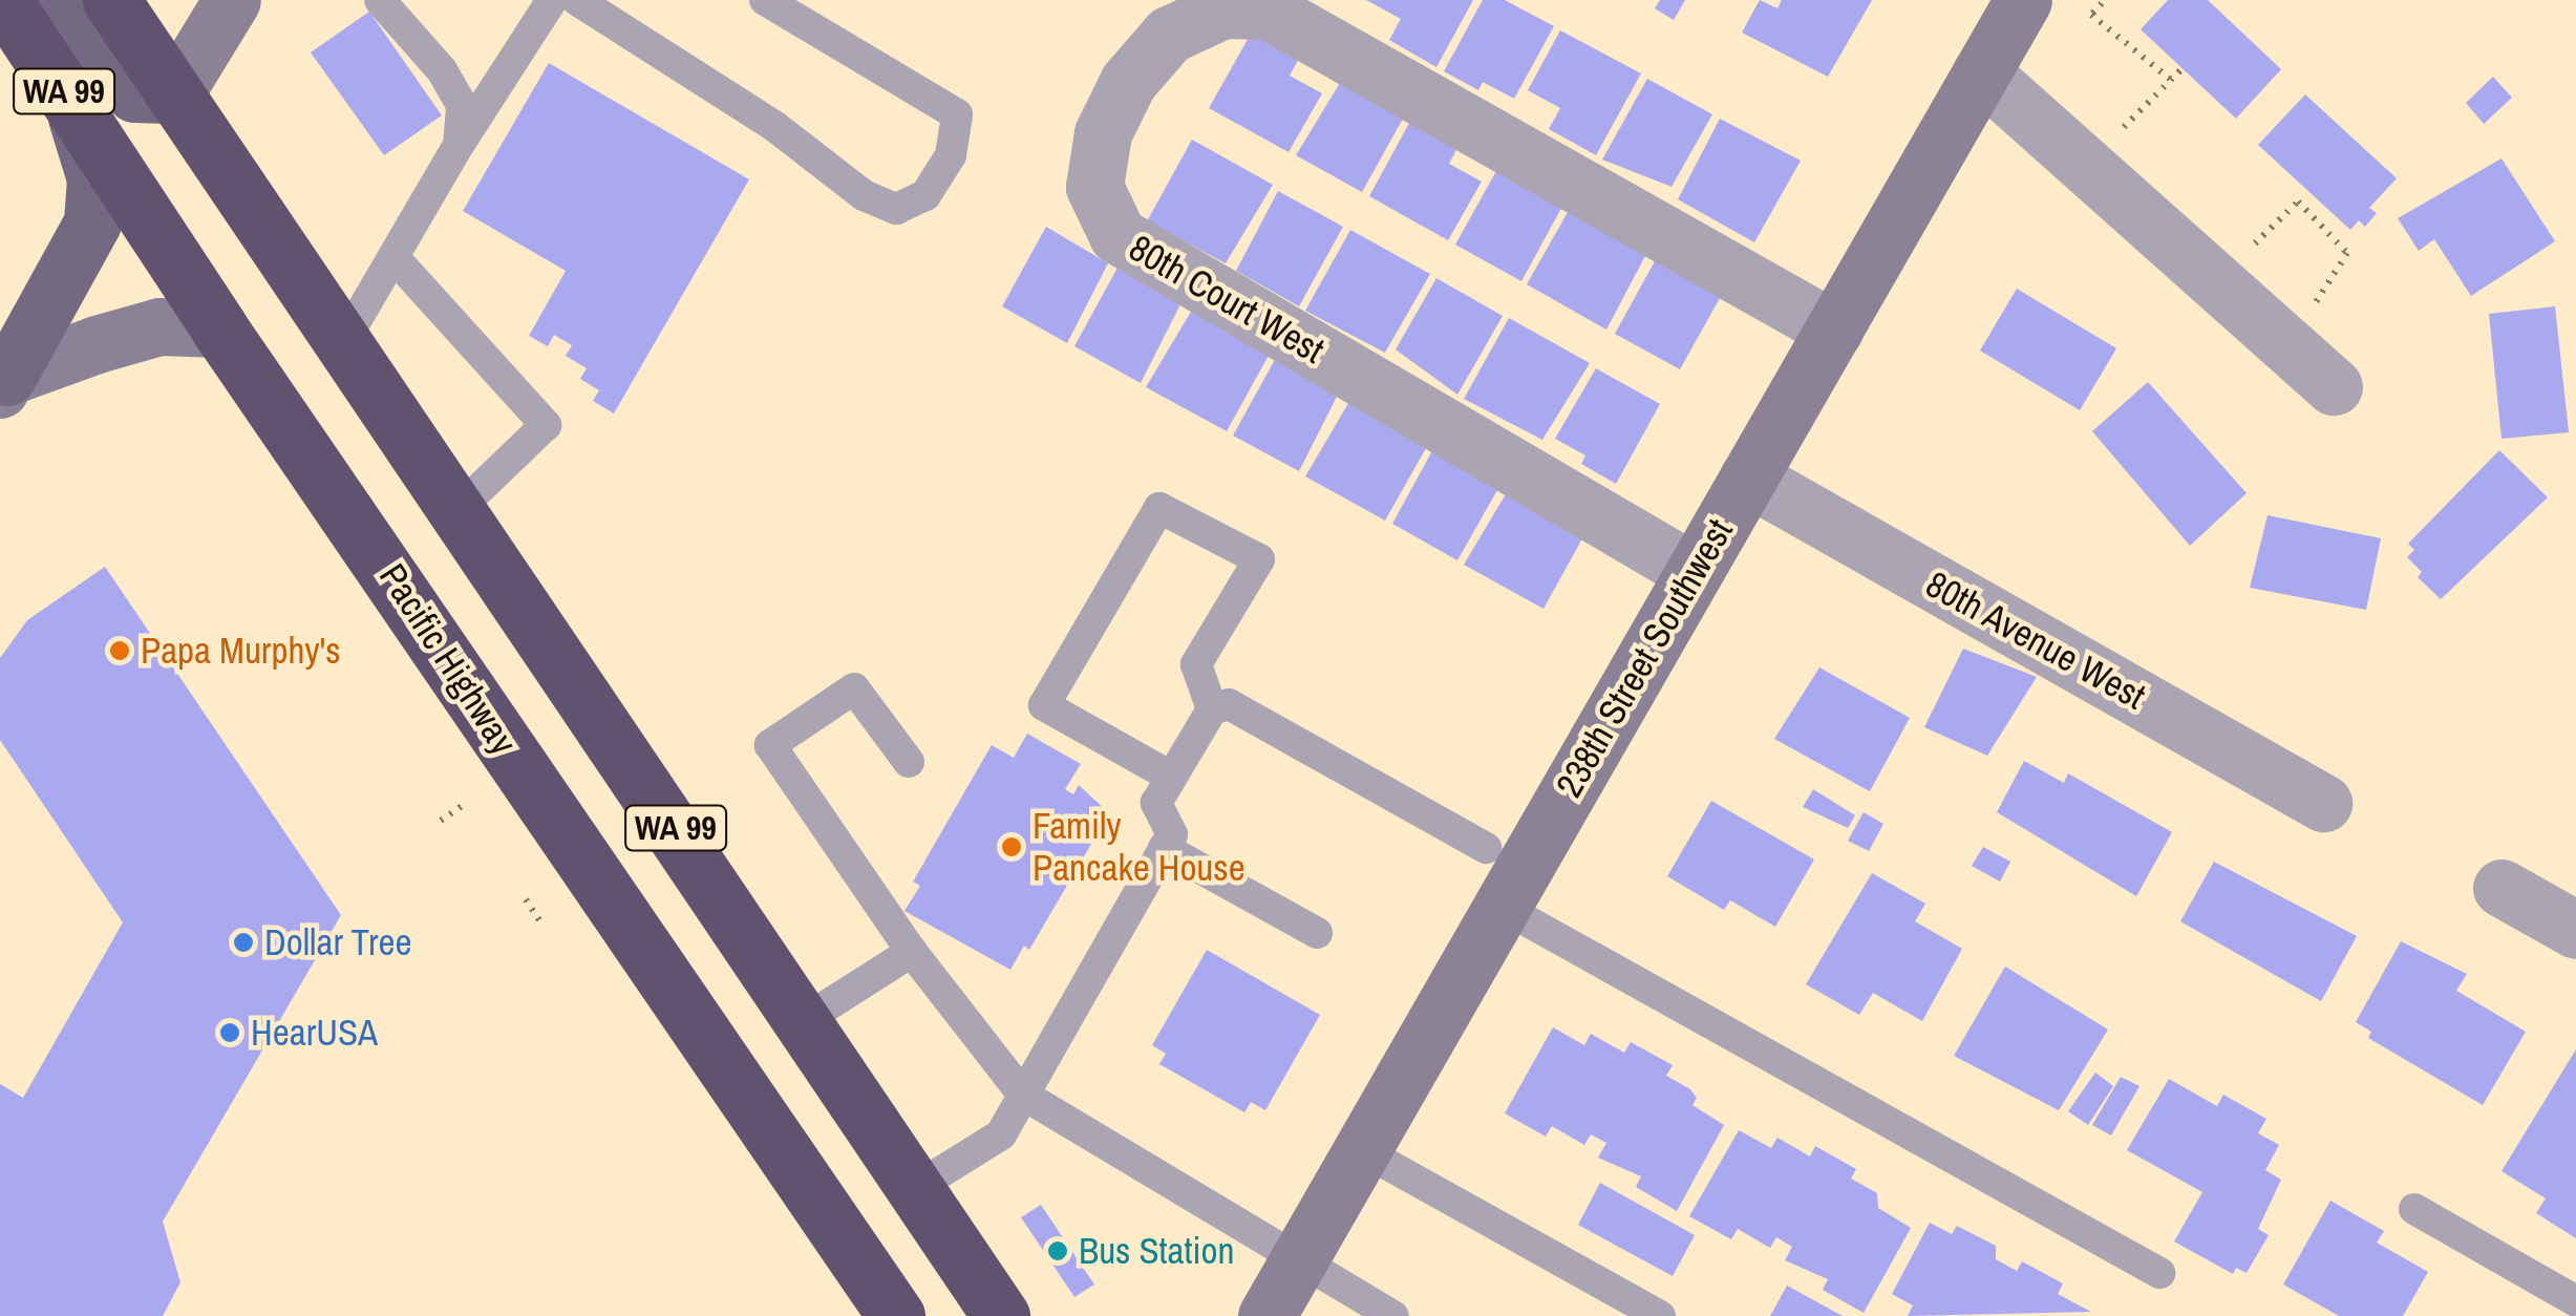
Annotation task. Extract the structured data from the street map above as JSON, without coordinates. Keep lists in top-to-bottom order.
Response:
{
  "streets": {
    "highway": ["WA 99", "Pacific Highway"],
    "street": ["80th Court West", "80th Avenue West", "238th Street Southwest"]
  },
  "crossings": [
    ["80th Court West", "238th Street Southwest"],
    ["80th Avenue West", "238th Street Southwest"]
  ],
  "places": [
    "Papa Murphy's",
    "Family Pancake House",
    "Dollar Tree",
    "HearUSA",
    "Bus Station"
  ]
}
